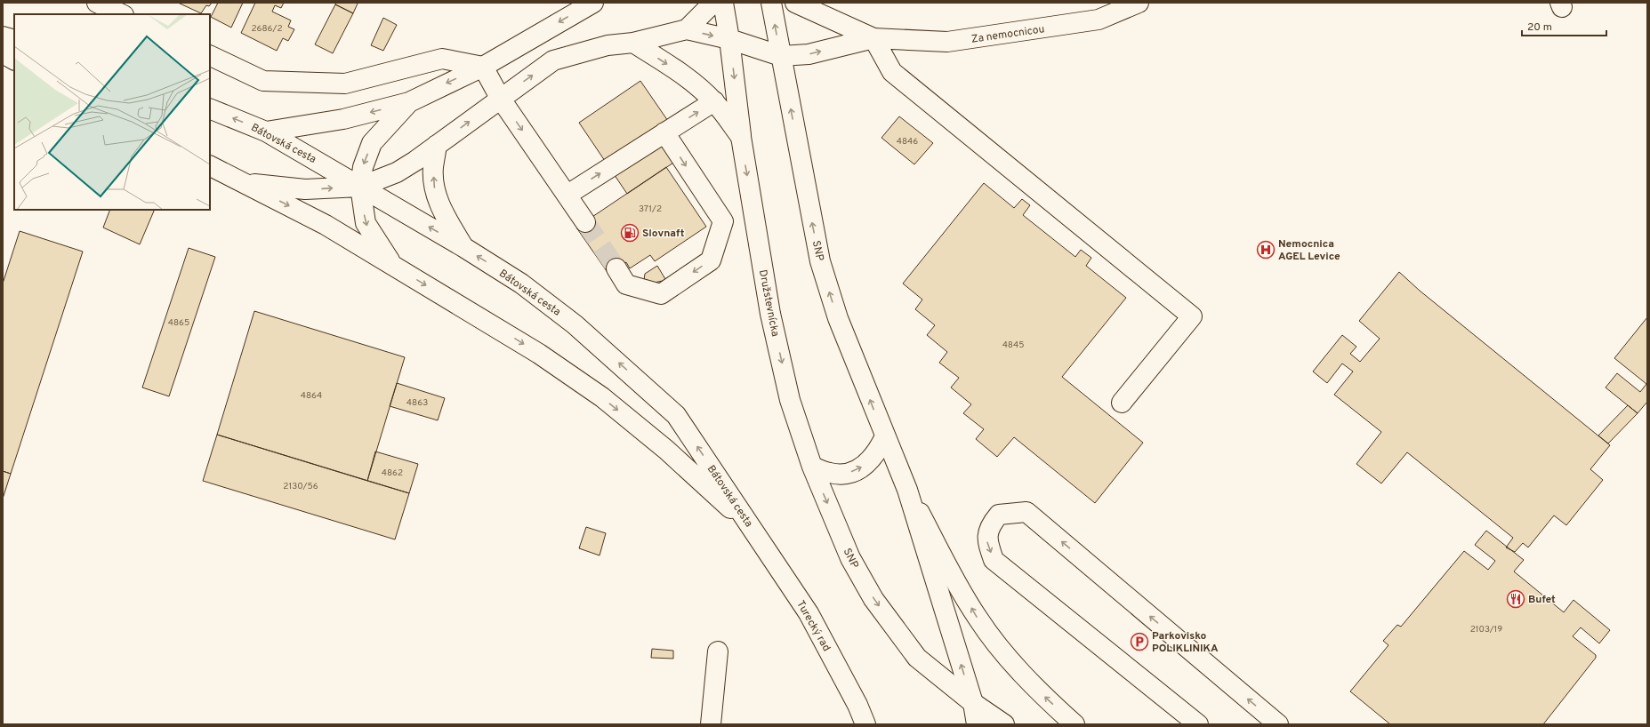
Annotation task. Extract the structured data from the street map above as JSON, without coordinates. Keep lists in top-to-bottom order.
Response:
{
  "streets": {
    "main road": [
      "Za nemocnicou",
      "Bátovská cesta",
      "SNP",
      "Družstevnícka",
      "Turecký rad"
    ]
  },
  "crossings": [
    ["Bátovská cesta", "Turecký rad"],
    ["SNP", "Družstevnícka"]
  ],
  "one_way": ["Družstevnícka"],
  "places": {
    "fuel station": ["Slovnaft"],
    "hospital": ["Nemocnica AGEL Levice"],
    "restaurant": ["Bufet"],
    "parking": ["Parkovisko POLIKLINIKA"]
  },
  "house_numbers": [
    "2686/2",
    "4846",
    "371/2",
    "4865",
    "4845",
    "4864",
    "4863",
    "4862",
    "2130/56",
    "2103/19"
  ],
  "scale_bar": "20 m"
}
